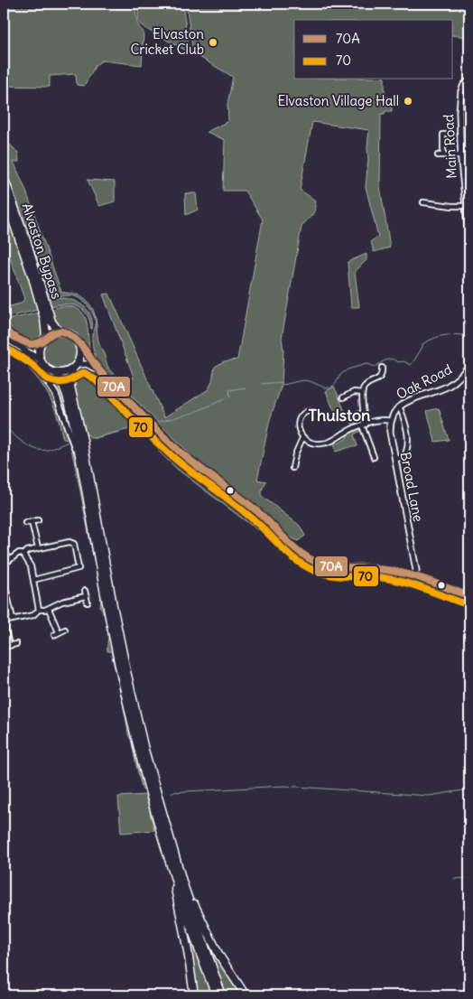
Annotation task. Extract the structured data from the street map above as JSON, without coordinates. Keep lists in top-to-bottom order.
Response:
{
  "streets": {
    "highway": ["Alvaston Bypass"],
    "main road": ["Main Road", "Oak Road", "Broad Lane"]
  },
  "crossings": [
    ["Oak Road", "Broad Lane"]
  ],
  "districts": ["Thulston"],
  "places": ["Elvaston Cricket Club", "Elvaston Village Hall"],
  "lines": ["transit line 70A", "transit line 70"],
  "legend": ["70A", "70"]
}
